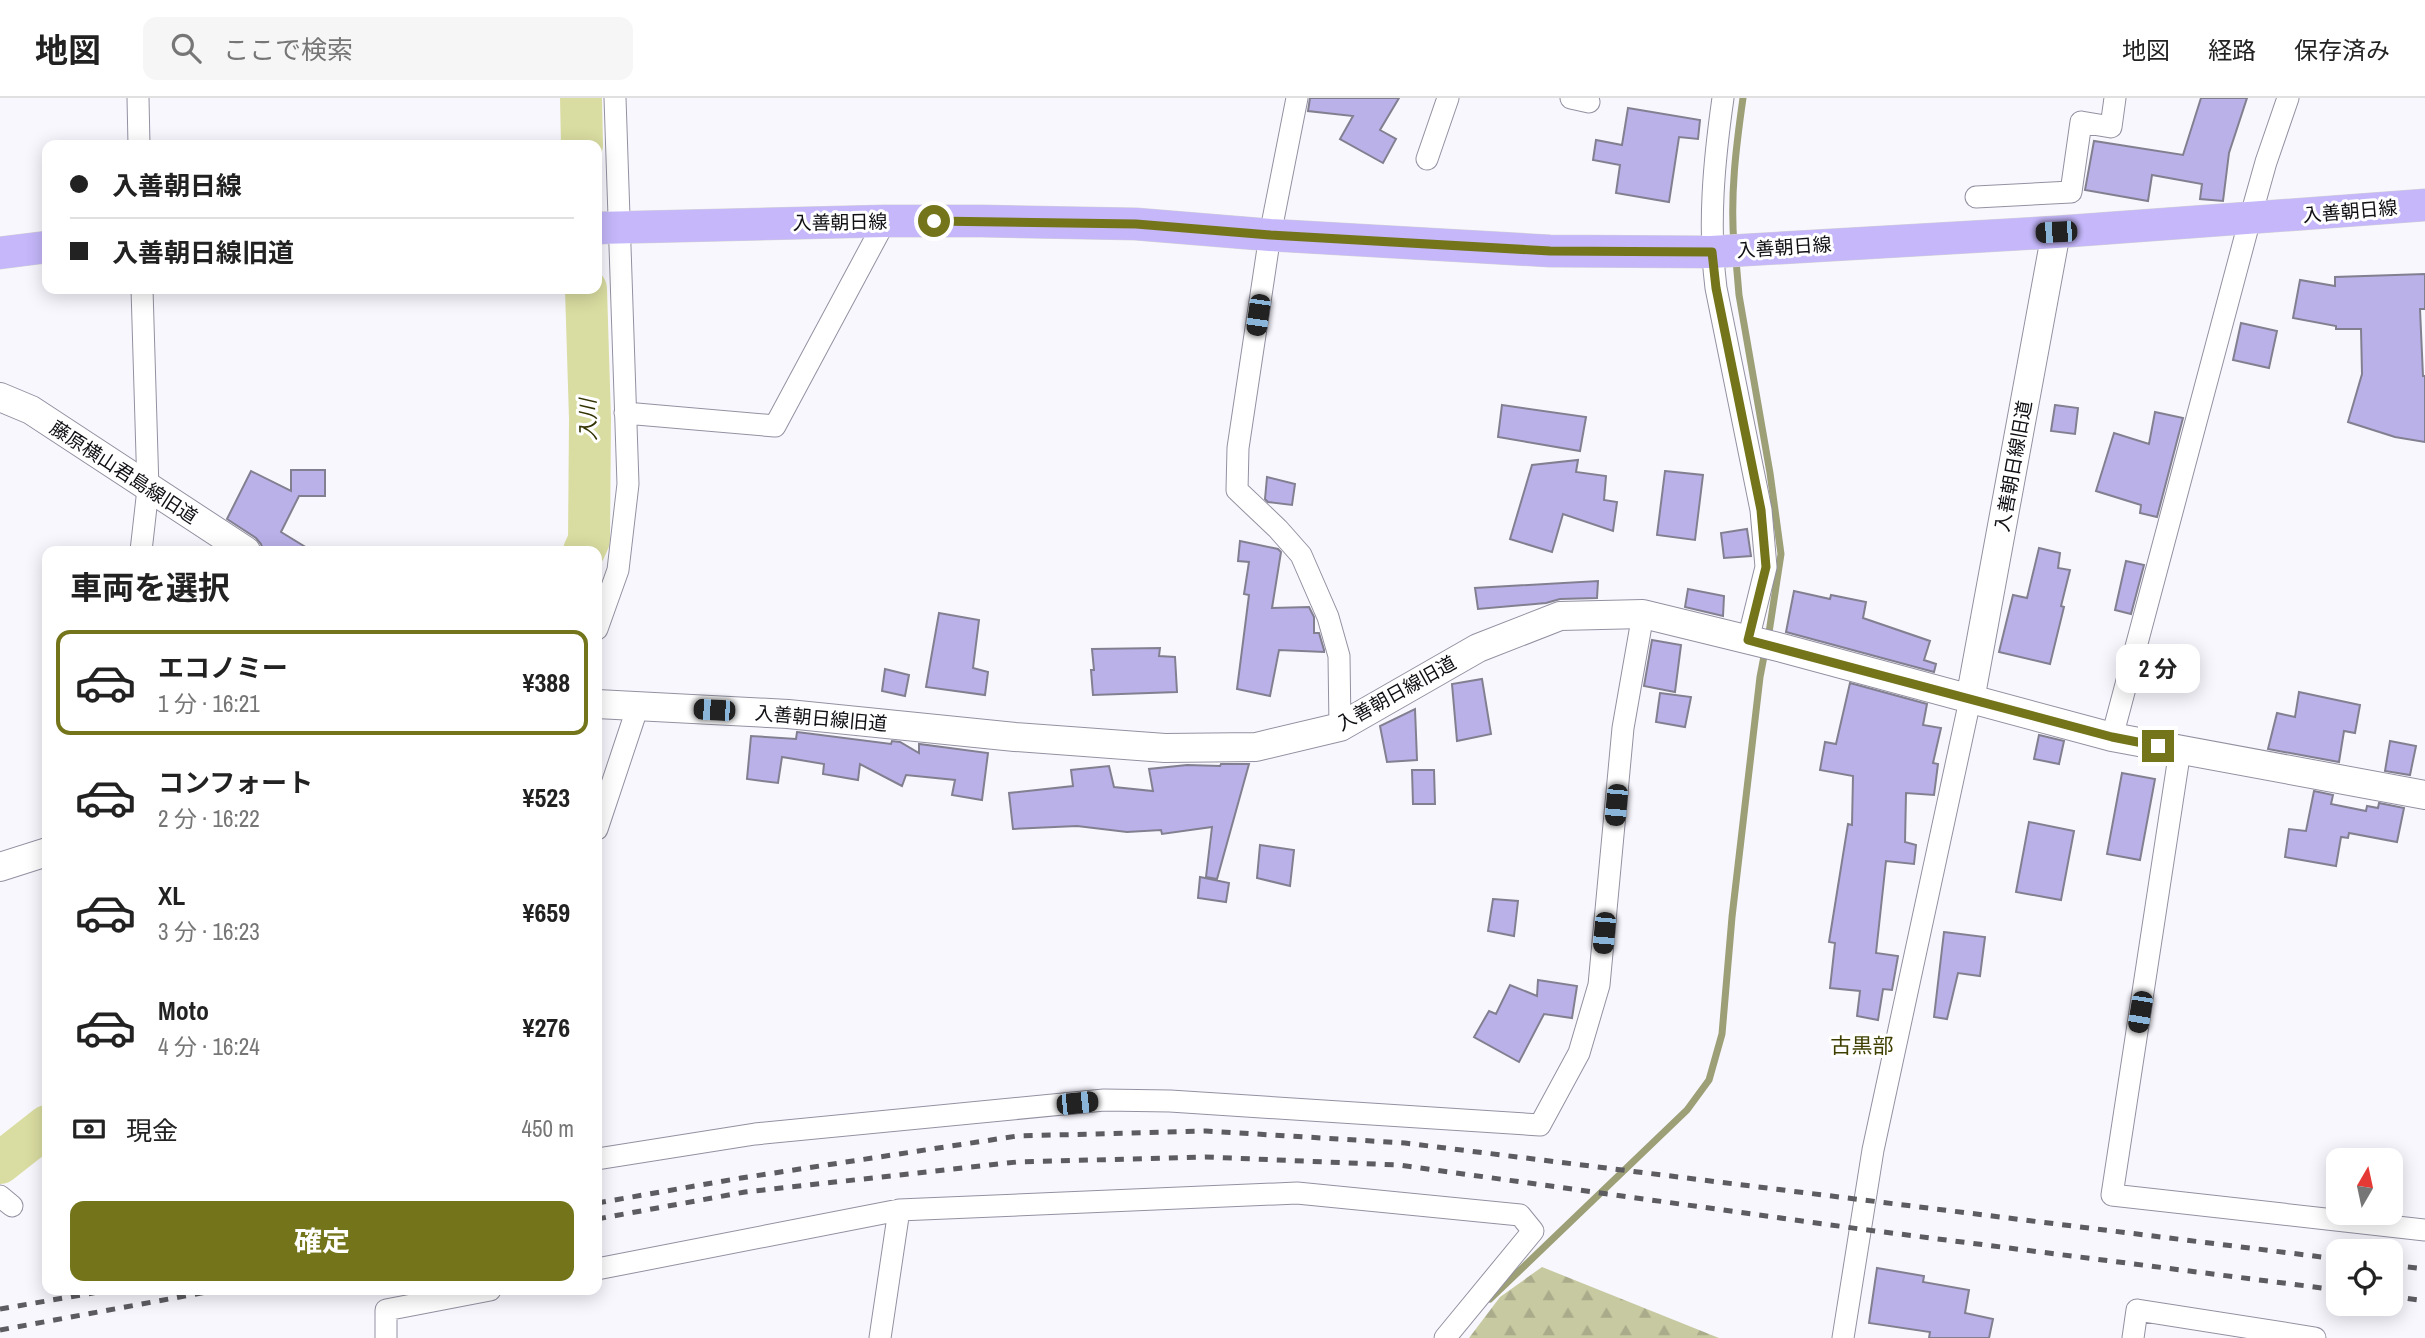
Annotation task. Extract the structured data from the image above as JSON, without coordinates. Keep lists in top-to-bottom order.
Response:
{
  "streets": {
    "main road": ["入善朝日線"],
    "street": ["入善朝日線旧道", "藤原横山君島線旧道"]
  },
  "crossings": [
    ["入善朝日線", "入善朝日線旧道"]
  ],
  "districts": ["古黒部"],
  "water": ["入川"],
  "north": "top",
  "page": {
    "header": "地図",
    "search": "ここで検索",
    "nav": ["地図", "経路", "保存済み"],
    "banner": ["入善朝日線", "入善朝日線旧道"],
    "heading": "車両を選択",
    "list": [
      {
        "name": "エコノミー",
        "note": "1 分 · 16:21",
        "value": "¥388"
      },
      {
        "name": "コンフォート",
        "note": "2 分 · 16:22",
        "value": "¥523"
      },
      {
        "name": "XL",
        "note": "3 分 · 16:23",
        "value": "¥659"
      },
      {
        "name": "Moto",
        "note": "4 分 · 16:24",
        "value": "¥276"
      }
    ],
    "bubble": "2 分",
    "pay": ["現金", "450 m"],
    "buttons": "確定"
  }
}
